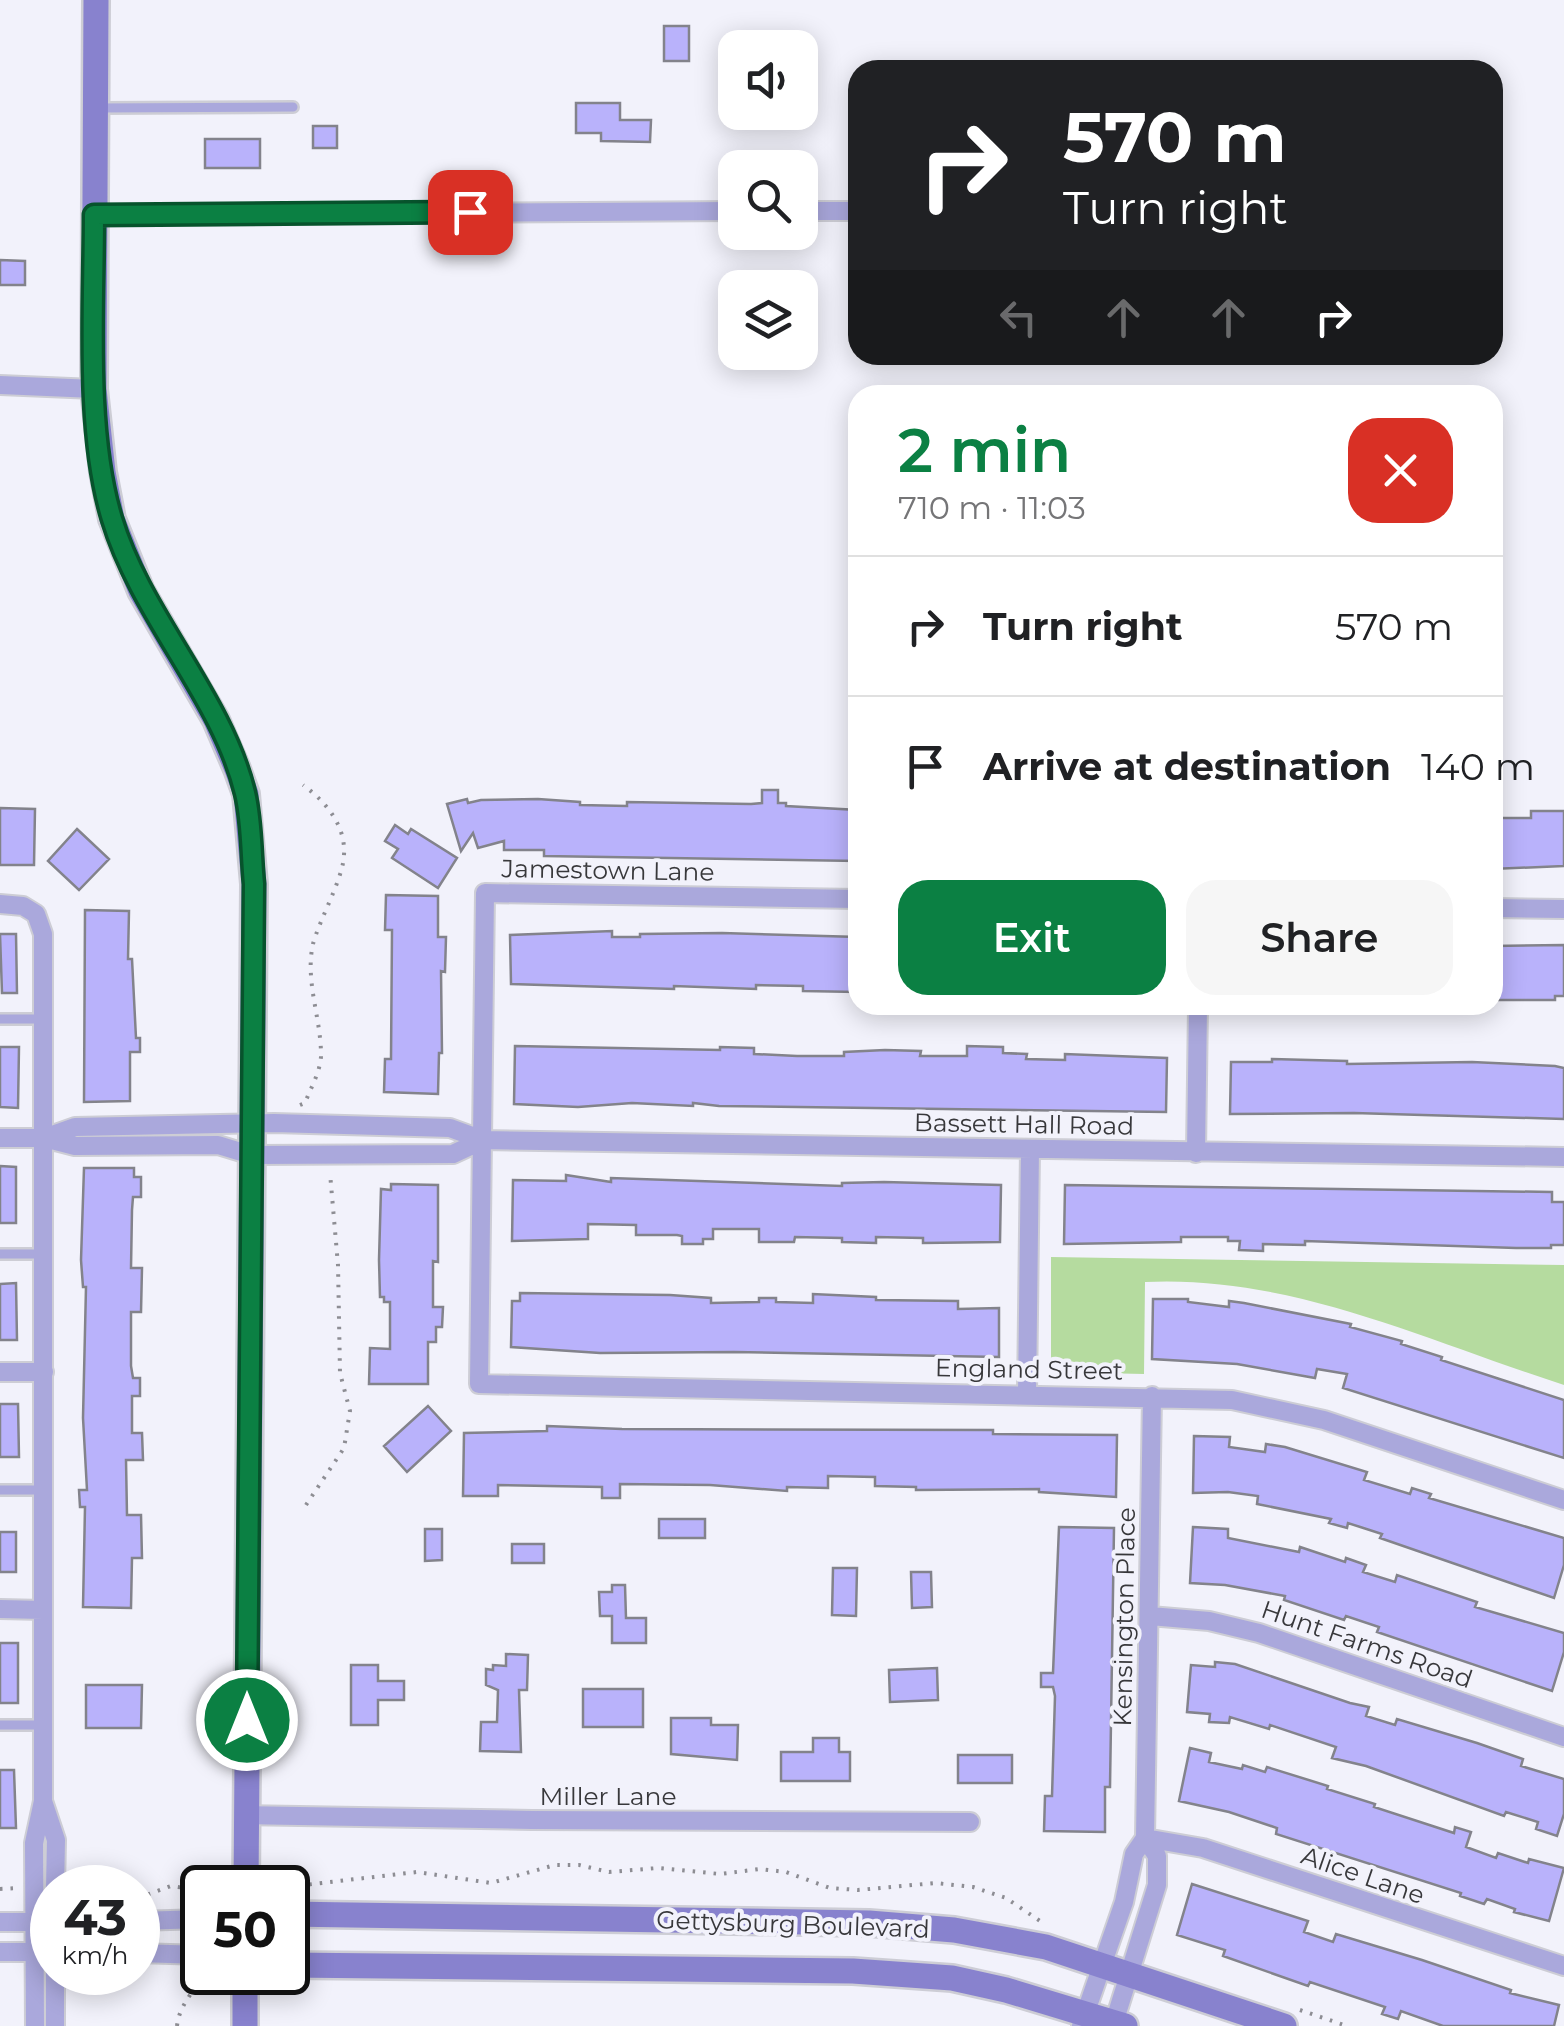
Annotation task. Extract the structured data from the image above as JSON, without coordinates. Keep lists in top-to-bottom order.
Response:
{
  "streets": {
    "main road": ["Gettysburg Boulevard"],
    "street": [
      "Jamestown Lane",
      "Bassett Hall Road",
      "England Street",
      "Kensington Place",
      "Hunt Farms Road",
      "Miller Lane",
      "Alice Lane"
    ]
  },
  "crossings": [
    ["Jamestown Lane", "Bassett Hall Road"],
    ["Jamestown Lane", "England Street"],
    ["Bassett Hall Road", "England Street"],
    ["England Street", "Kensington Place"],
    ["Kensington Place", "Hunt Farms Road"],
    ["Kensington Place", "Alice Lane"],
    ["Kensington Place", "Gettysburg Boulevard"]
  ],
  "page": {
    "turn": ["570 m", "Turn right"],
    "heading": ["2 min", "710 m · 11:03"],
    "list": [
      {
        "name": "Turn right",
        "value": "570 m"
      },
      {
        "name": "Arrive at destination",
        "value": "140 m"
      }
    ],
    "buttons": ["Exit", "Share"],
    "speed": "43 km/h",
    "limit": "50"
  }
}
